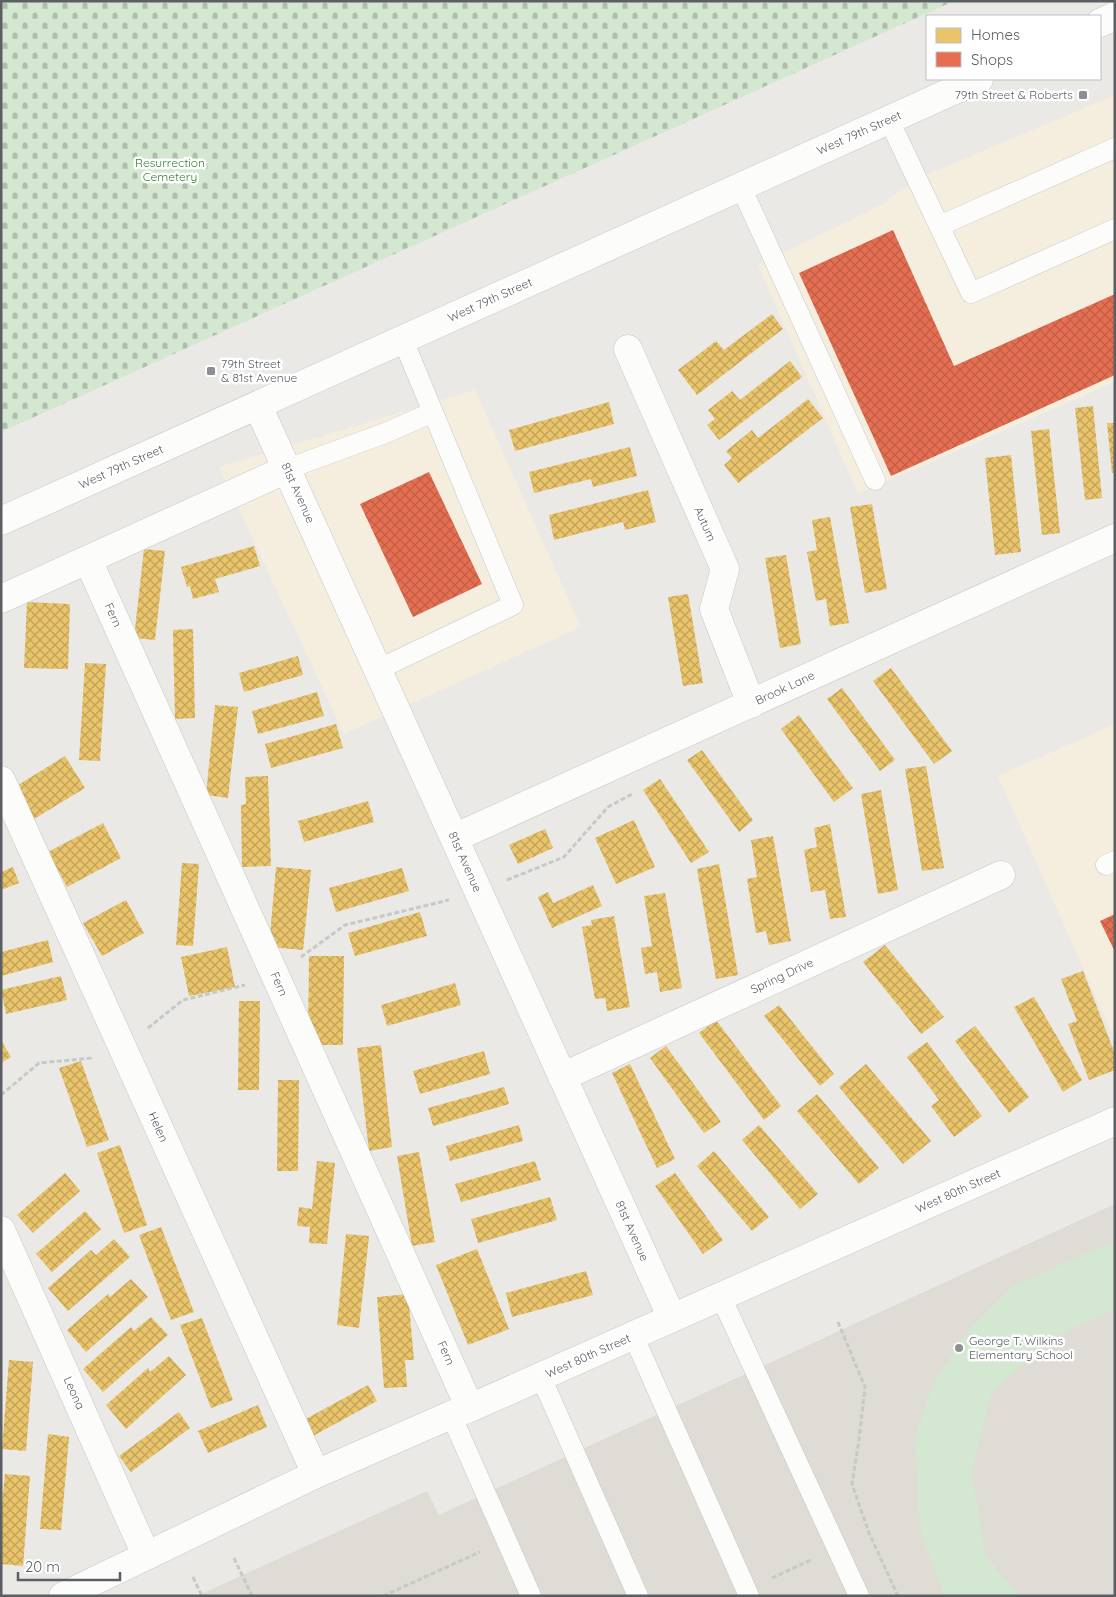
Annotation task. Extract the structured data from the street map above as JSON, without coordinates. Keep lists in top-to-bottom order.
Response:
{
  "streets": {
    "street": [
      "West 79th Street",
      "81st Avenue",
      "Autum",
      "Fern",
      "Brook Lane",
      "Spring Drive",
      "Helen",
      "West 80th Street",
      "Leona"
    ]
  },
  "crossings": [
    ["West 79th Street", "81st Avenue"],
    ["81st Avenue", "Brook Lane"],
    ["81st Avenue", "Spring Drive"],
    ["81st Avenue", "West 80th Street"],
    ["Autum", "Brook Lane"],
    ["Fern", "West 80th Street"],
    ["Helen", "West 80th Street"],
    ["West 80th Street", "Leona"]
  ],
  "parks": ["Resurrection Cemetery"],
  "places": {
    "transit": ["79th Street & Roberts", "79th Street & 81st Avenue"],
    "other": ["George T. Wilkins Elementary School"]
  },
  "legend": ["Homes", "Shops"],
  "scale_bar": "20 m"
}
